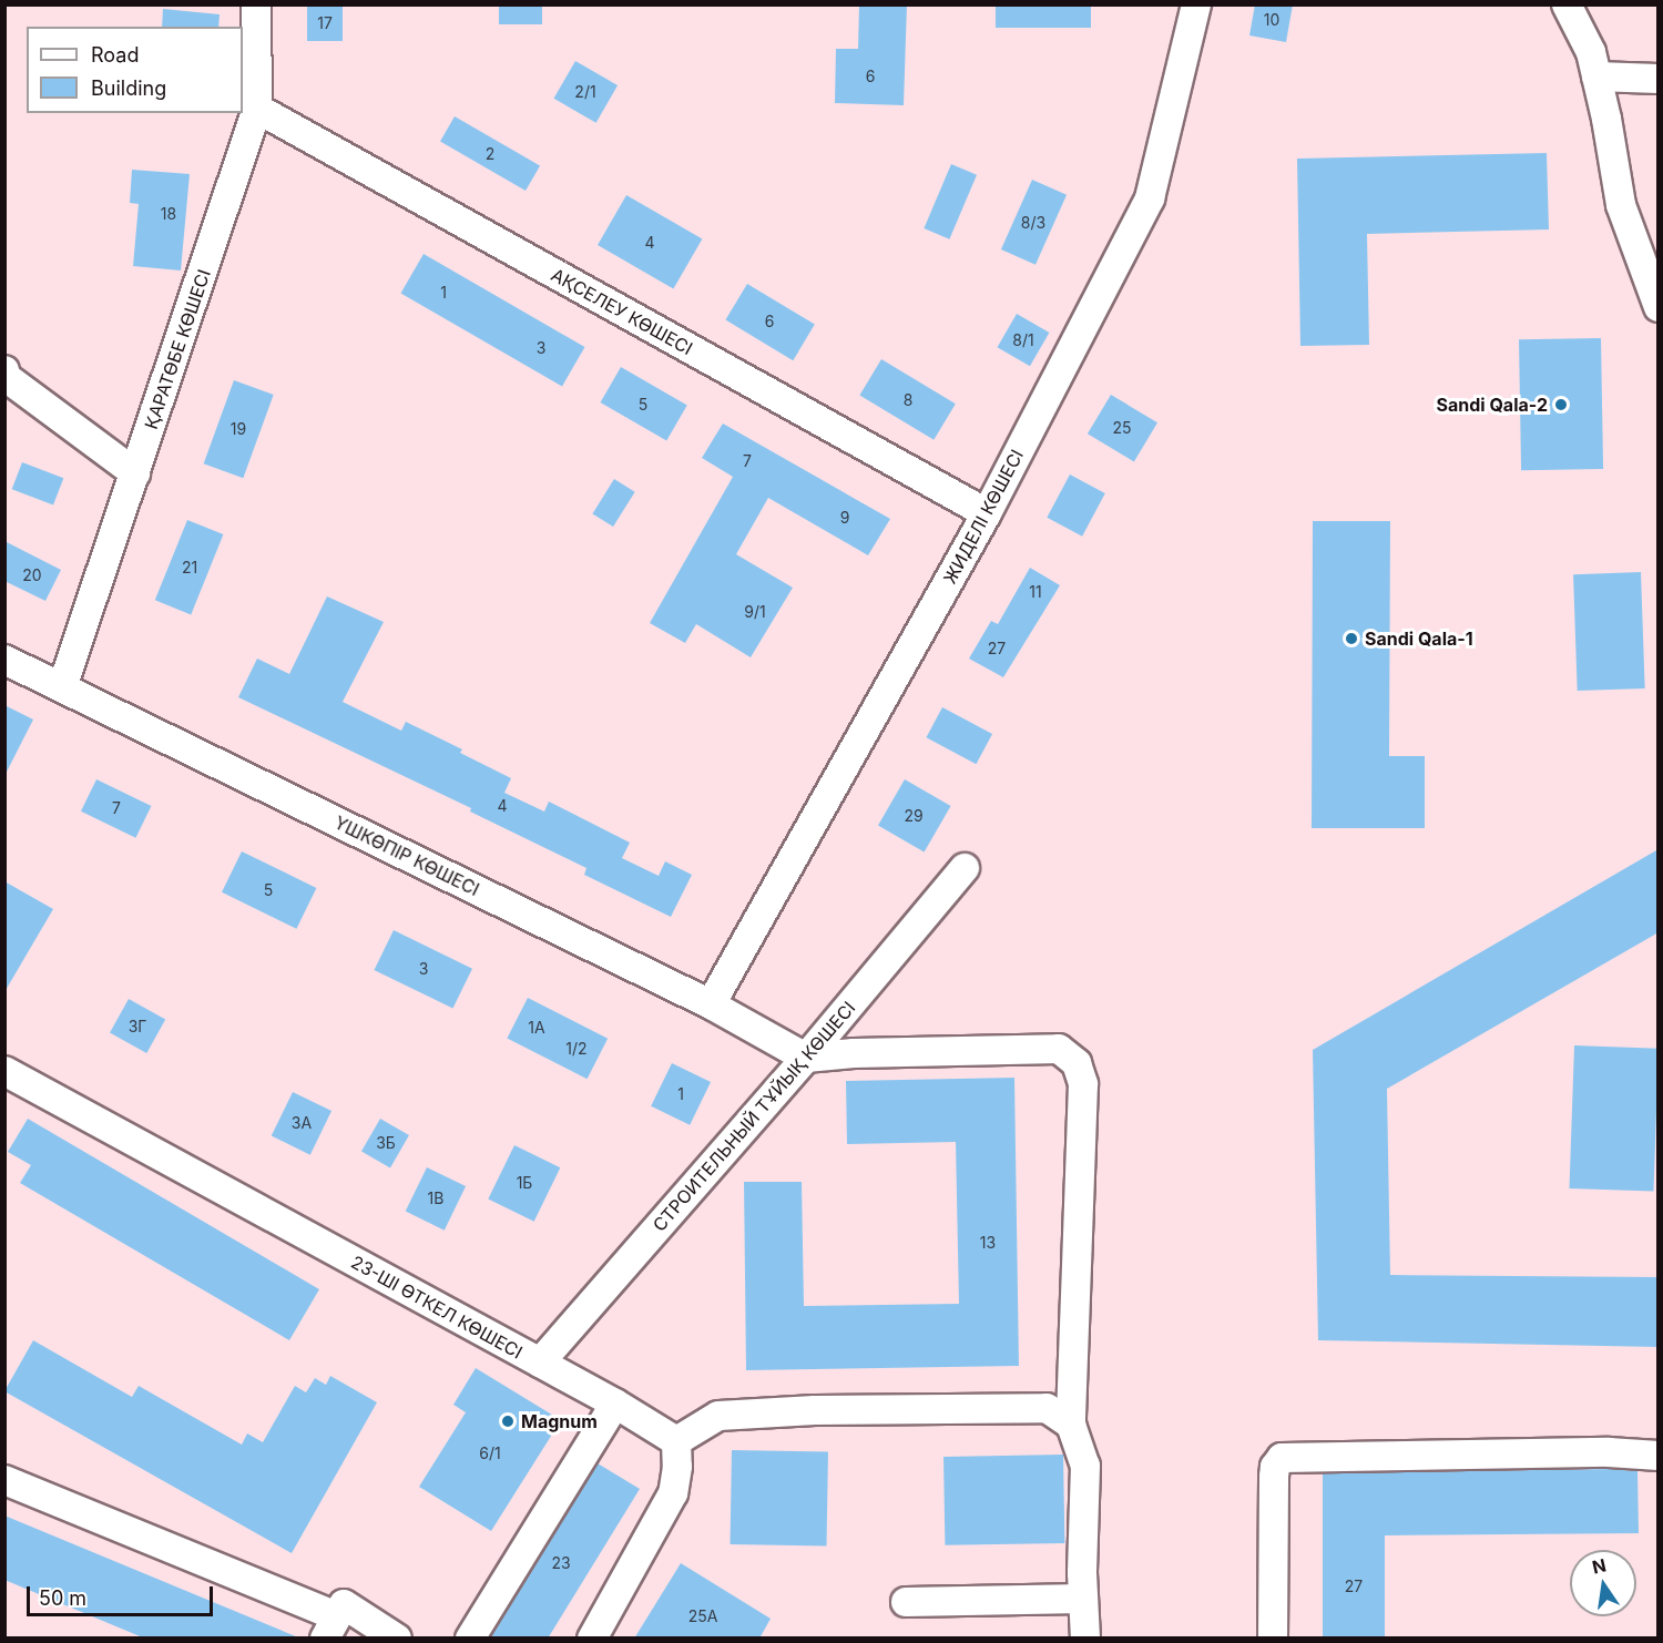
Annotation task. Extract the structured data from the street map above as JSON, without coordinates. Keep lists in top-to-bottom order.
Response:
{
  "streets": {
    "street": [
      "АҚСЕЛЕУ КӨШЕСІ",
      "ҚАРАТӨБЕ КӨШЕСІ",
      "ЖИДЕЛІ КӨШЕСІ",
      "ҮШКӨПІР КӨШЕСІ",
      "СТРОИТЕЛЬНЫЙ ТҰЙЫҚ КӨШЕСІ",
      "23-ШІ ӨТКЕЛ КӨШЕСІ"
    ]
  },
  "crossings": [
    ["АҚСЕЛЕУ КӨШЕСІ", "ҚАРАТӨБЕ КӨШЕСІ"],
    ["АҚСЕЛЕУ КӨШЕСІ", "ЖИДЕЛІ КӨШЕСІ"],
    ["ҚАРАТӨБЕ КӨШЕСІ", "ҮШКӨПІР КӨШЕСІ"],
    ["ЖИДЕЛІ КӨШЕСІ", "ҮШКӨПІР КӨШЕСІ"],
    ["ҮШКӨПІР КӨШЕСІ", "СТРОИТЕЛЬНЫЙ ТҰЙЫҚ КӨШЕСІ"],
    ["СТРОИТЕЛЬНЫЙ ТҰЙЫҚ КӨШЕСІ", "23-ШІ ӨТКЕЛ КӨШЕСІ"]
  ],
  "places": ["Sandi Qala-2", "Sandi Qala-1", "Magnum"],
  "house_numbers": [
    "10",
    "17",
    "6",
    "2/1",
    "2",
    "18",
    "8/3",
    "4",
    "1",
    "6",
    "8/1",
    "3",
    "8",
    "5",
    "25",
    "19",
    "7",
    "9",
    "21",
    "20",
    "11",
    "9/1",
    "27",
    "4",
    "7",
    "29",
    "5",
    "3",
    "3Г",
    "1А",
    "1/2",
    "1",
    "3А",
    "3Б",
    "1Б",
    "1В",
    "13",
    "6/1",
    "23",
    "27",
    "25А"
  ],
  "legend": ["Road", "Building"],
  "scale_bar": "50 m",
  "north": "top"
}
